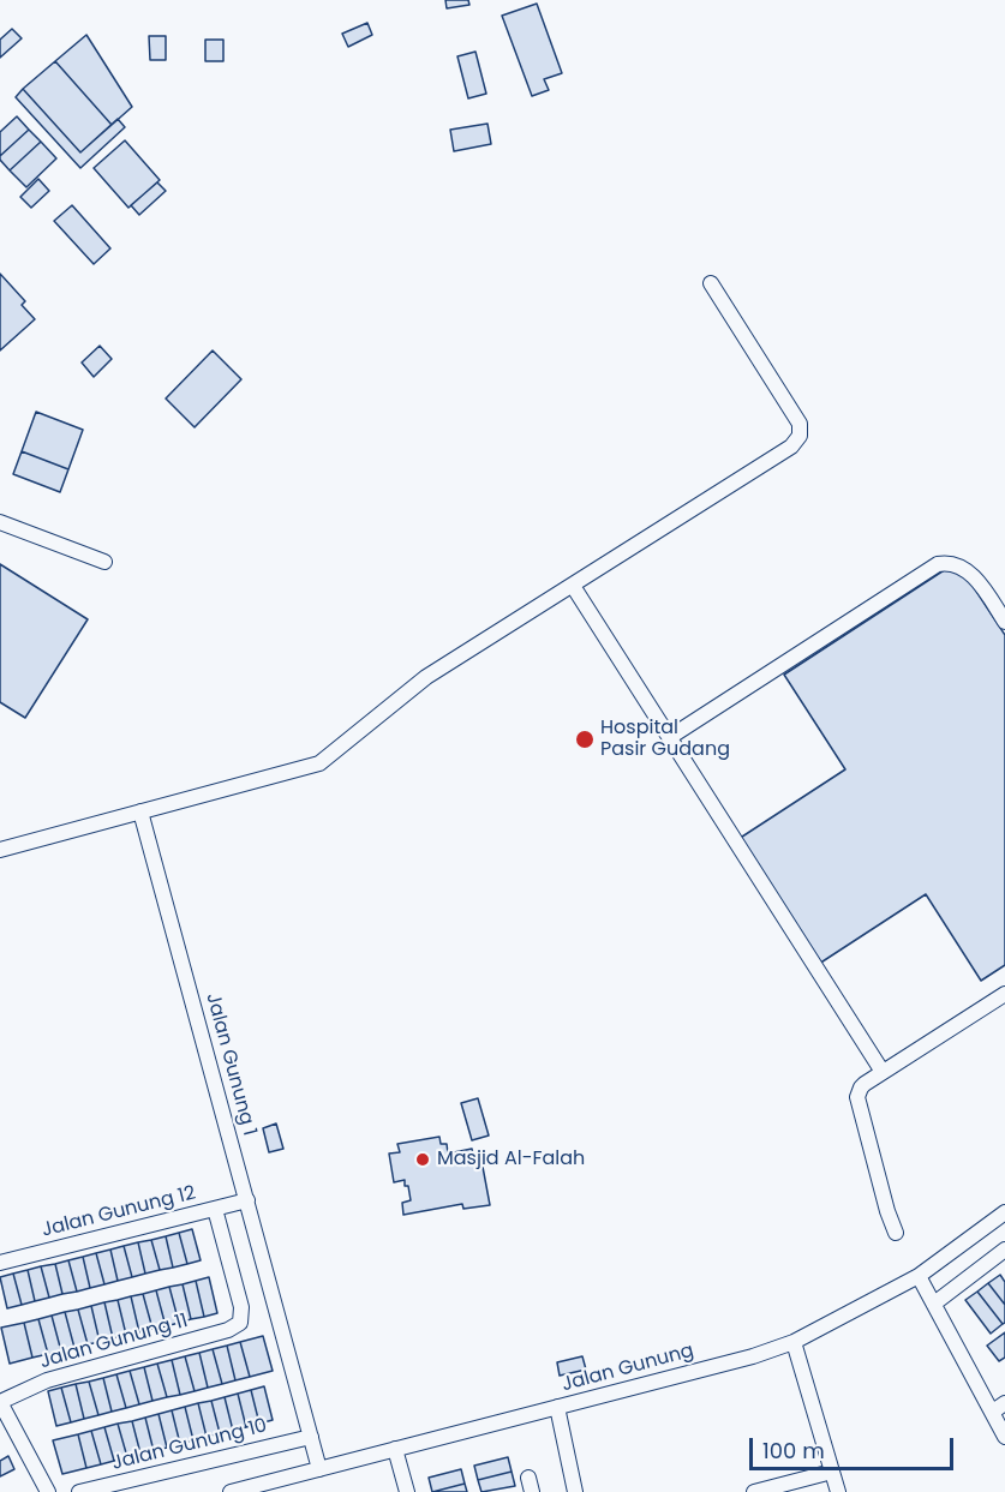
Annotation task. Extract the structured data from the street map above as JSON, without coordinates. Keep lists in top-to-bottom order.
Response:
{
  "streets": {
    "street": [
      "Jalan Gunung 1",
      "Jalan Gunung 12",
      "Jalan Gunung 11",
      "Jalan Gunung",
      "Jalan Gunung 10"
    ]
  },
  "crossings": [
    ["Jalan Gunung 1", "Jalan Gunung 12"],
    ["Jalan Gunung 1", "Jalan Gunung"],
    ["Jalan Gunung 1", "Jalan Gunung 10"],
    ["Jalan Gunung 12", "Jalan Gunung 11"]
  ],
  "places": ["Hospital Pasir Gudang", "Masjid Al-Falah"],
  "scale_bar": "100 m"
}
